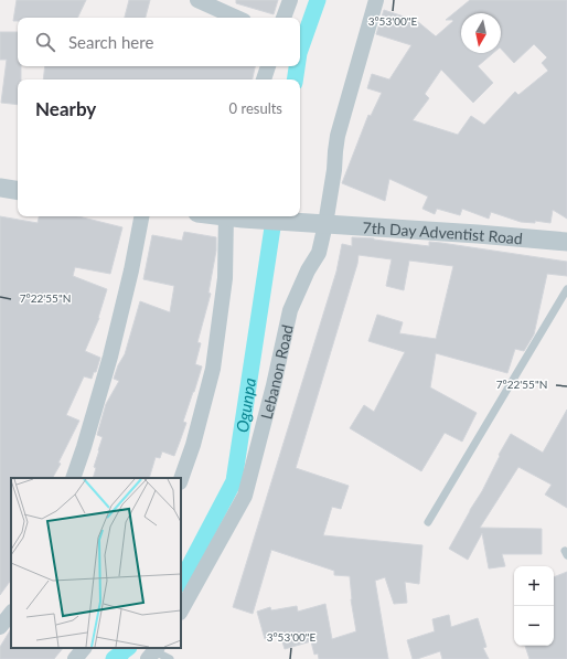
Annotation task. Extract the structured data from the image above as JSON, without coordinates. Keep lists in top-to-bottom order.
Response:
{
  "streets": {
    "street": ["7th Day Adventist Road", "Lebanon Road"]
  },
  "crossings": [
    ["7th Day Adventist Road", "Lebanon Road"]
  ],
  "water": ["Ogunpa"],
  "north": "bottom",
  "page": {
    "search": "Search here",
    "heading": ["Nearby", "0 results"],
    "map_buttons": ["+", "−"]
  },
  "coordinates": ["3°53'00\"E", "7°22'55\"N"]
}
